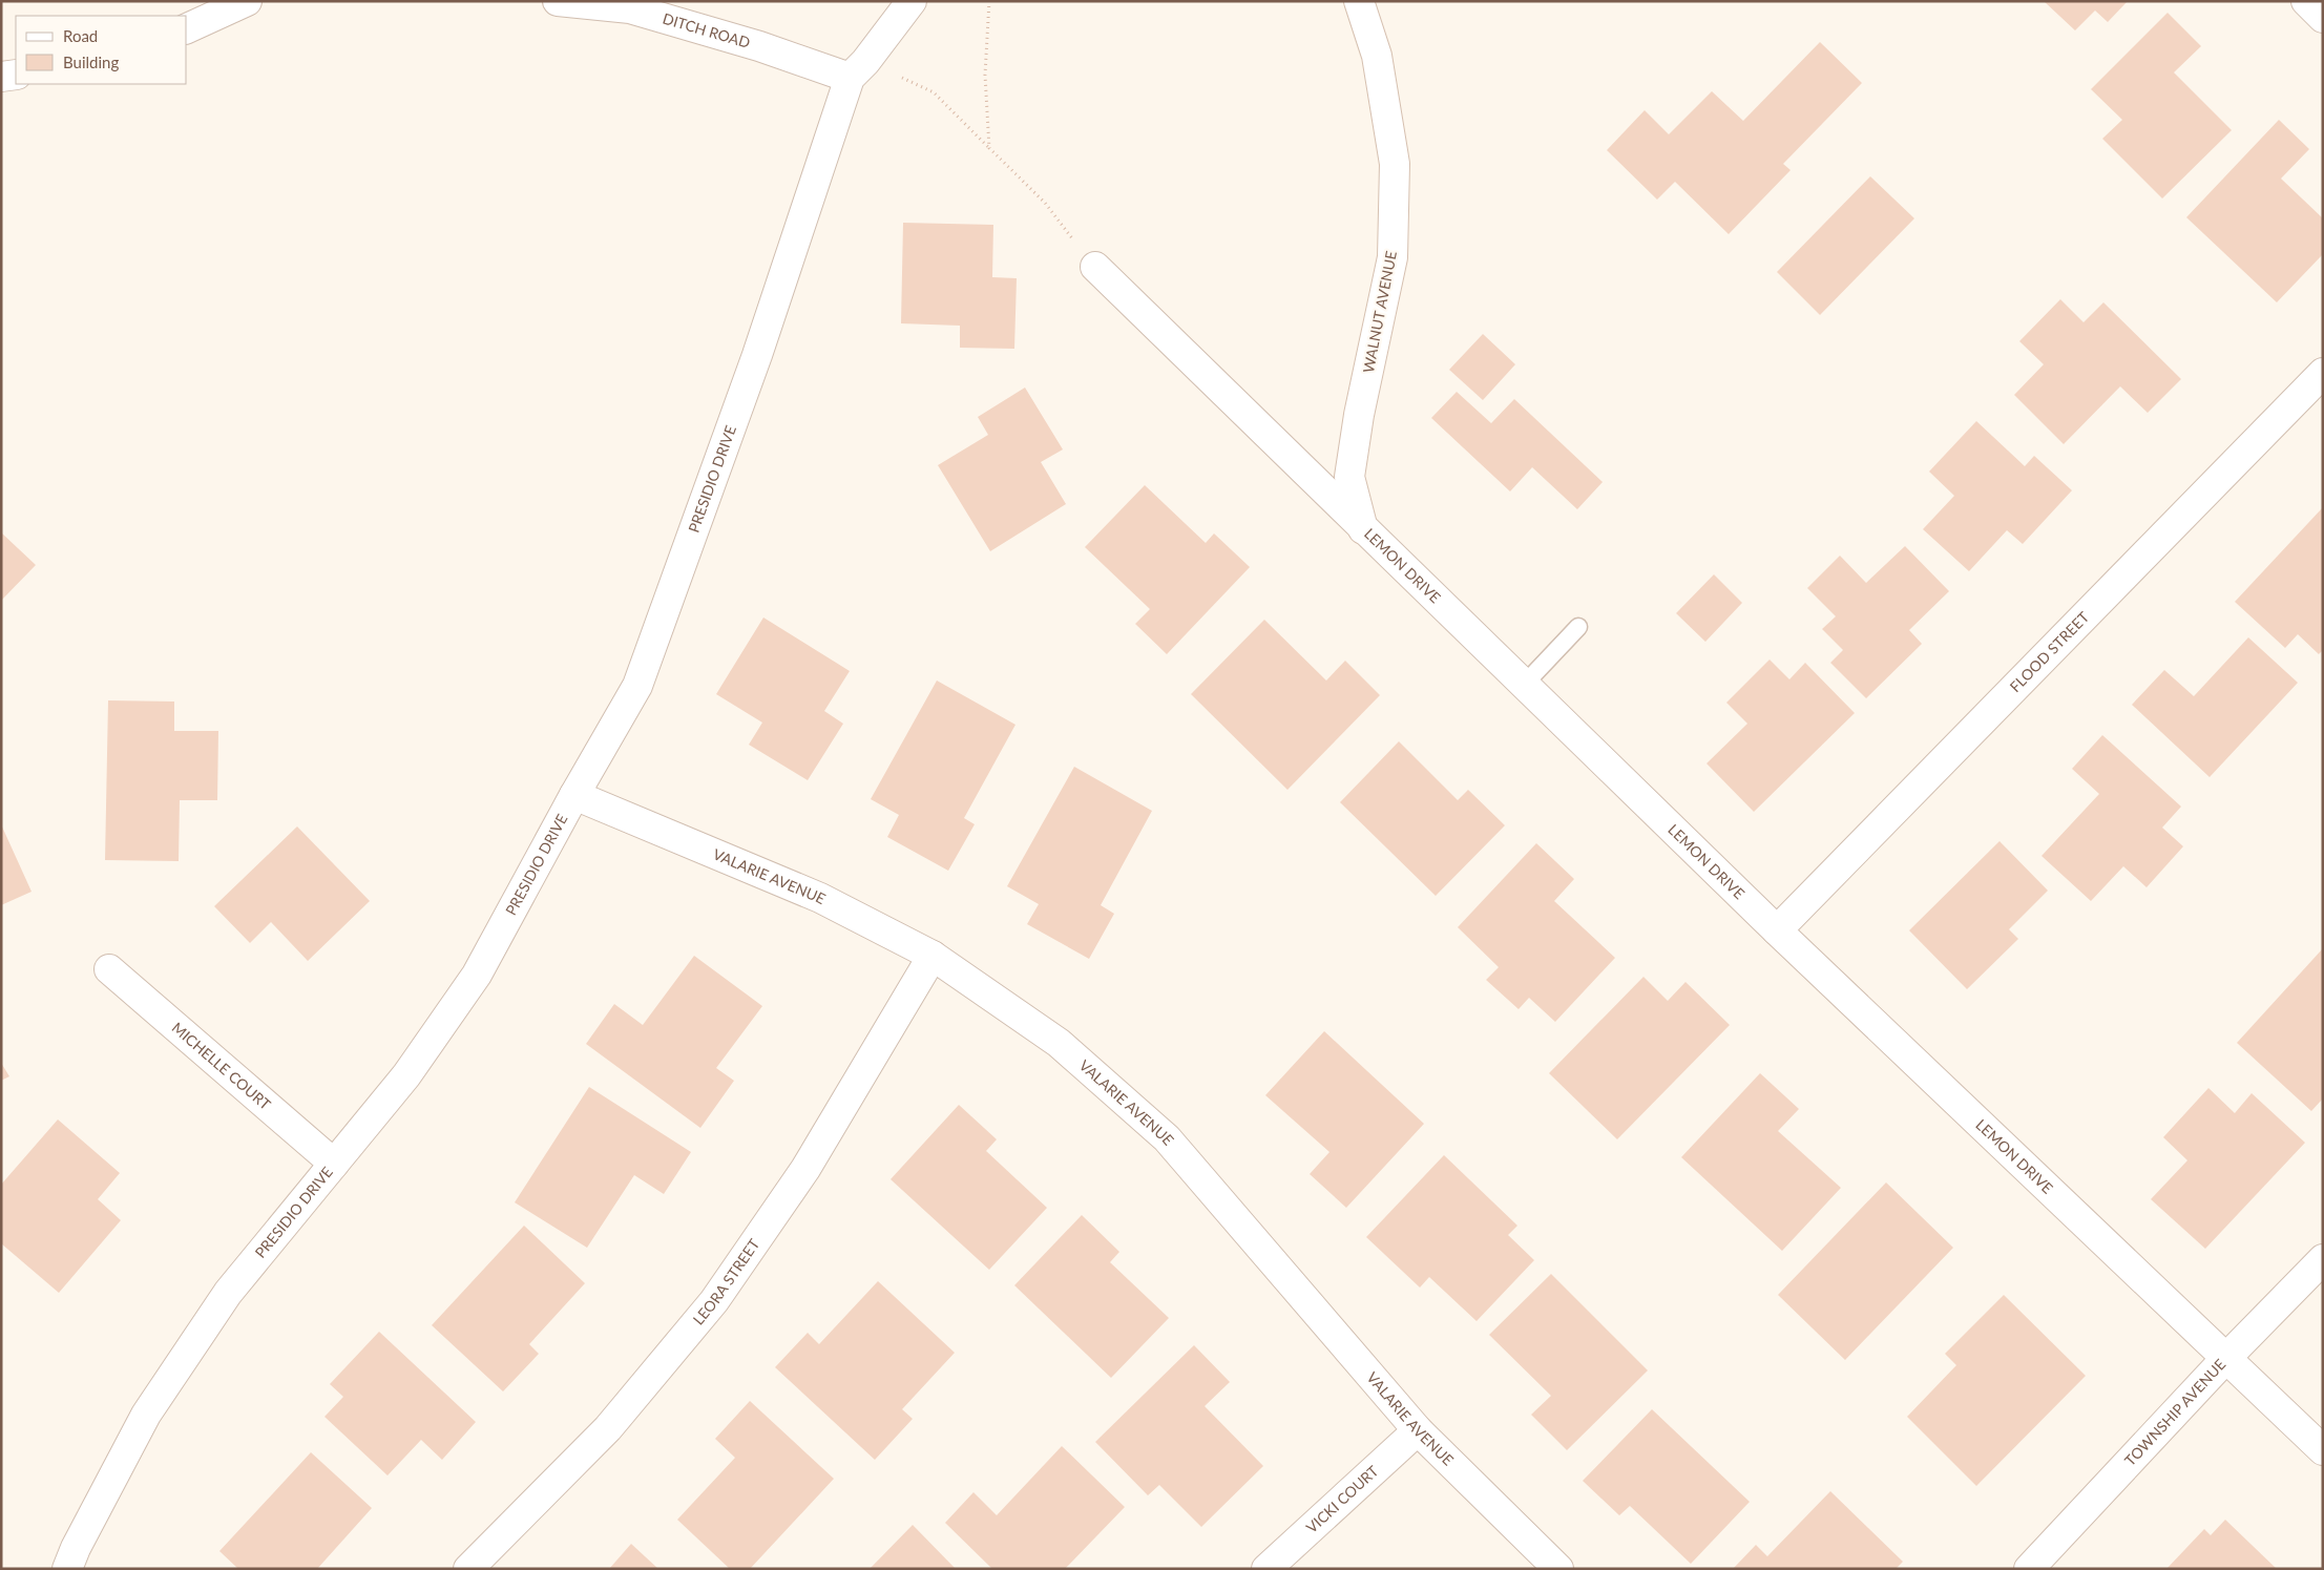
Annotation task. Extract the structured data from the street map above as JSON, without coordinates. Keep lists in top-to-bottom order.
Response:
{
  "streets": {
    "street": [
      "DITCH ROAD",
      "WALNUT AVENUE",
      "PRESIDIO DRIVE",
      "LEMON DRIVE",
      "FLOOD STREET",
      "VALARIE AVENUE",
      "MICHELLE COURT",
      "LEORA STREET",
      "TOWNSHIP AVENUE",
      "VICKI COURT"
    ]
  },
  "crossings": [
    ["DITCH ROAD", "PRESIDIO DRIVE"],
    ["WALNUT AVENUE", "LEMON DRIVE"],
    ["PRESIDIO DRIVE", "VALARIE AVENUE"],
    ["PRESIDIO DRIVE", "MICHELLE COURT"],
    ["LEMON DRIVE", "FLOOD STREET"],
    ["LEMON DRIVE", "TOWNSHIP AVENUE"],
    ["VALARIE AVENUE", "LEORA STREET"],
    ["VALARIE AVENUE", "VICKI COURT"]
  ],
  "legend": ["Road", "Building"]
}
